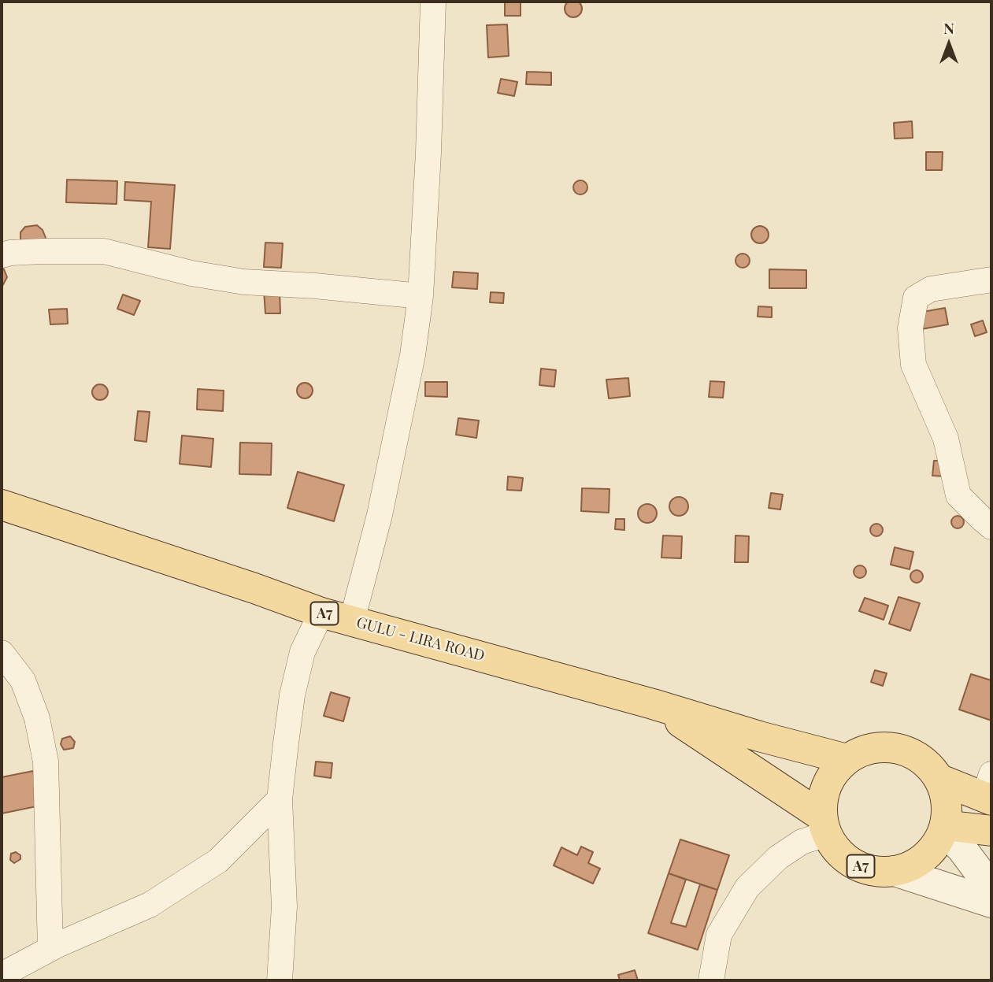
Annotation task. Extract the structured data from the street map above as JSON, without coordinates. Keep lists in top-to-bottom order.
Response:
{
  "streets": {
    "main road": ["A7", "GULU - LIRA ROAD"]
  },
  "crossings": [
    ["A7", "GULU - LIRA ROAD"]
  ],
  "north": "top"
}
